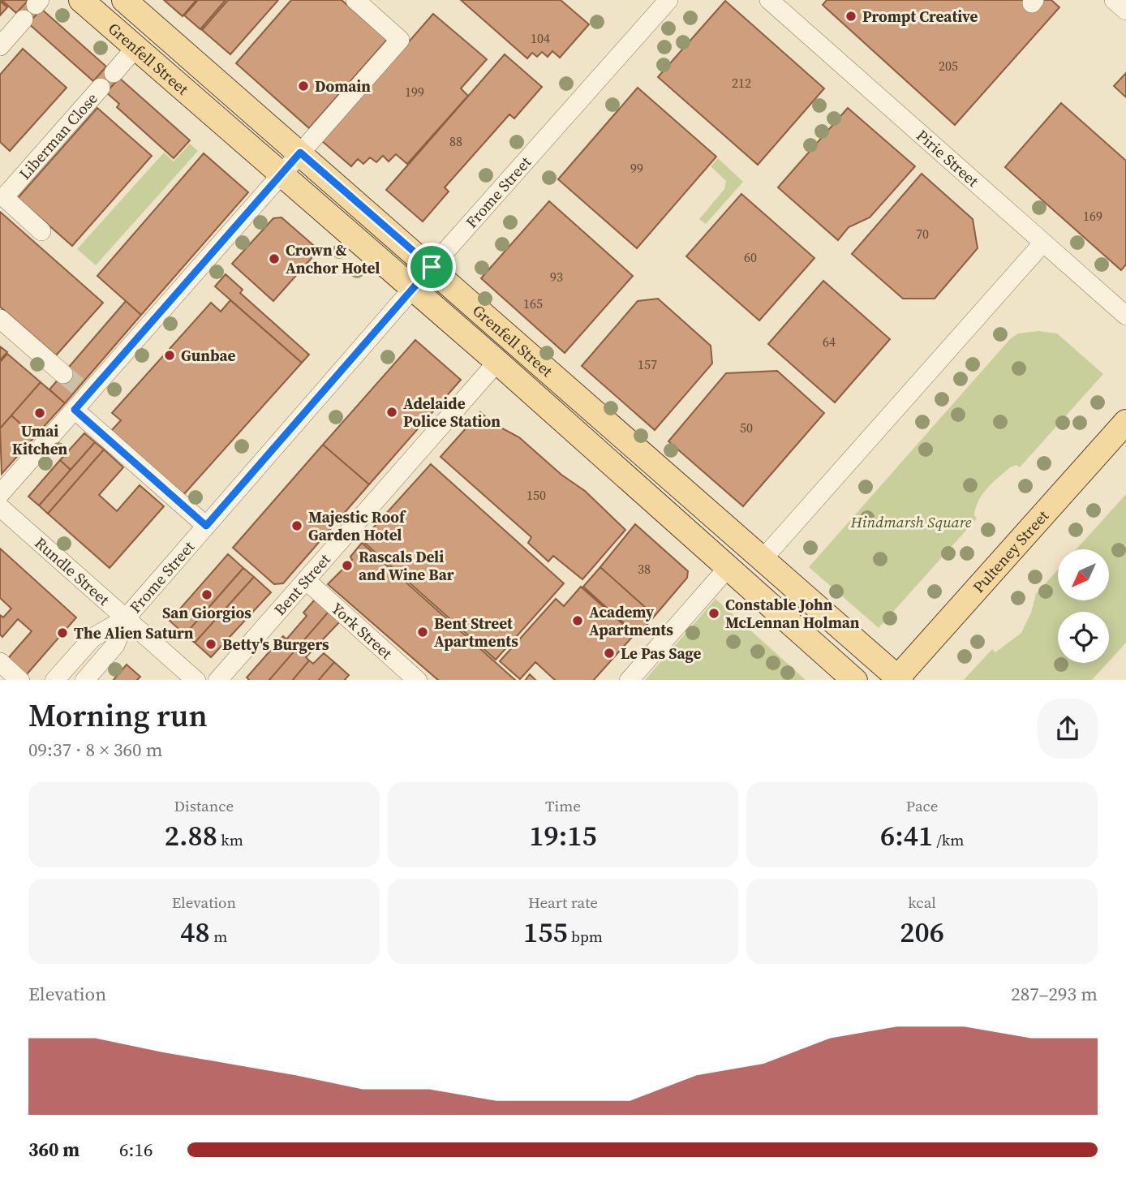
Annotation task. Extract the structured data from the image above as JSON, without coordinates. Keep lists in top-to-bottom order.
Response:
{
  "streets": {
    "main road": ["Grenfell Street", "Pulteney Street"],
    "street": [
      "Liberman Close",
      "Pirie Street",
      "Frome Street",
      "Rundle Street",
      "Bent Street",
      "York Street"
    ]
  },
  "crossings": [
    ["Grenfell Street", "Frome Street"],
    ["Grenfell Street", "Pulteney Street"],
    ["Grenfell Street", "Bent Street"],
    ["Frome Street", "Rundle Street"],
    ["Bent Street", "York Street"]
  ],
  "parks": ["Hindmarsh Square"],
  "places": [
    "Prompt Creative",
    "Domain",
    "Crown & Anchor Hotel",
    "Gunbae",
    "Adelaide Police Station",
    "Umai Kitchen",
    "Majestic Roof Garden Hotel",
    "Rascals Deli and Wine Bar",
    "San Giorgios",
    "Constable John McLennan Holman",
    "Academy Apartments",
    "Bent Street Apartments",
    "The Alien Saturn",
    "Betty's Burgers",
    "Le Pas Sage"
  ],
  "house_numbers": [
    "104",
    "205",
    "212",
    "199",
    "88",
    "99",
    "169",
    "70",
    "60",
    "93",
    "165",
    "64",
    "157",
    "50",
    "150",
    "38"
  ],
  "north": "bottom left",
  "page": {
    "heading": ["Morning run", "09:37 · 8 × 360 m"],
    "stats": [
      ["Distance", "2.88 km"],
      ["Time", "19:15"],
      ["Pace", "6:41 /km"],
      ["Elevation", "48 m"],
      ["Heart rate", "155 bpm"],
      ["kcal", "206"]
    ],
    "chart": ["Elevation", "287–293 m"],
    "list": [
      {
        "name": "360 m",
        "note": "6:16"
      }
    ]
  }
}
